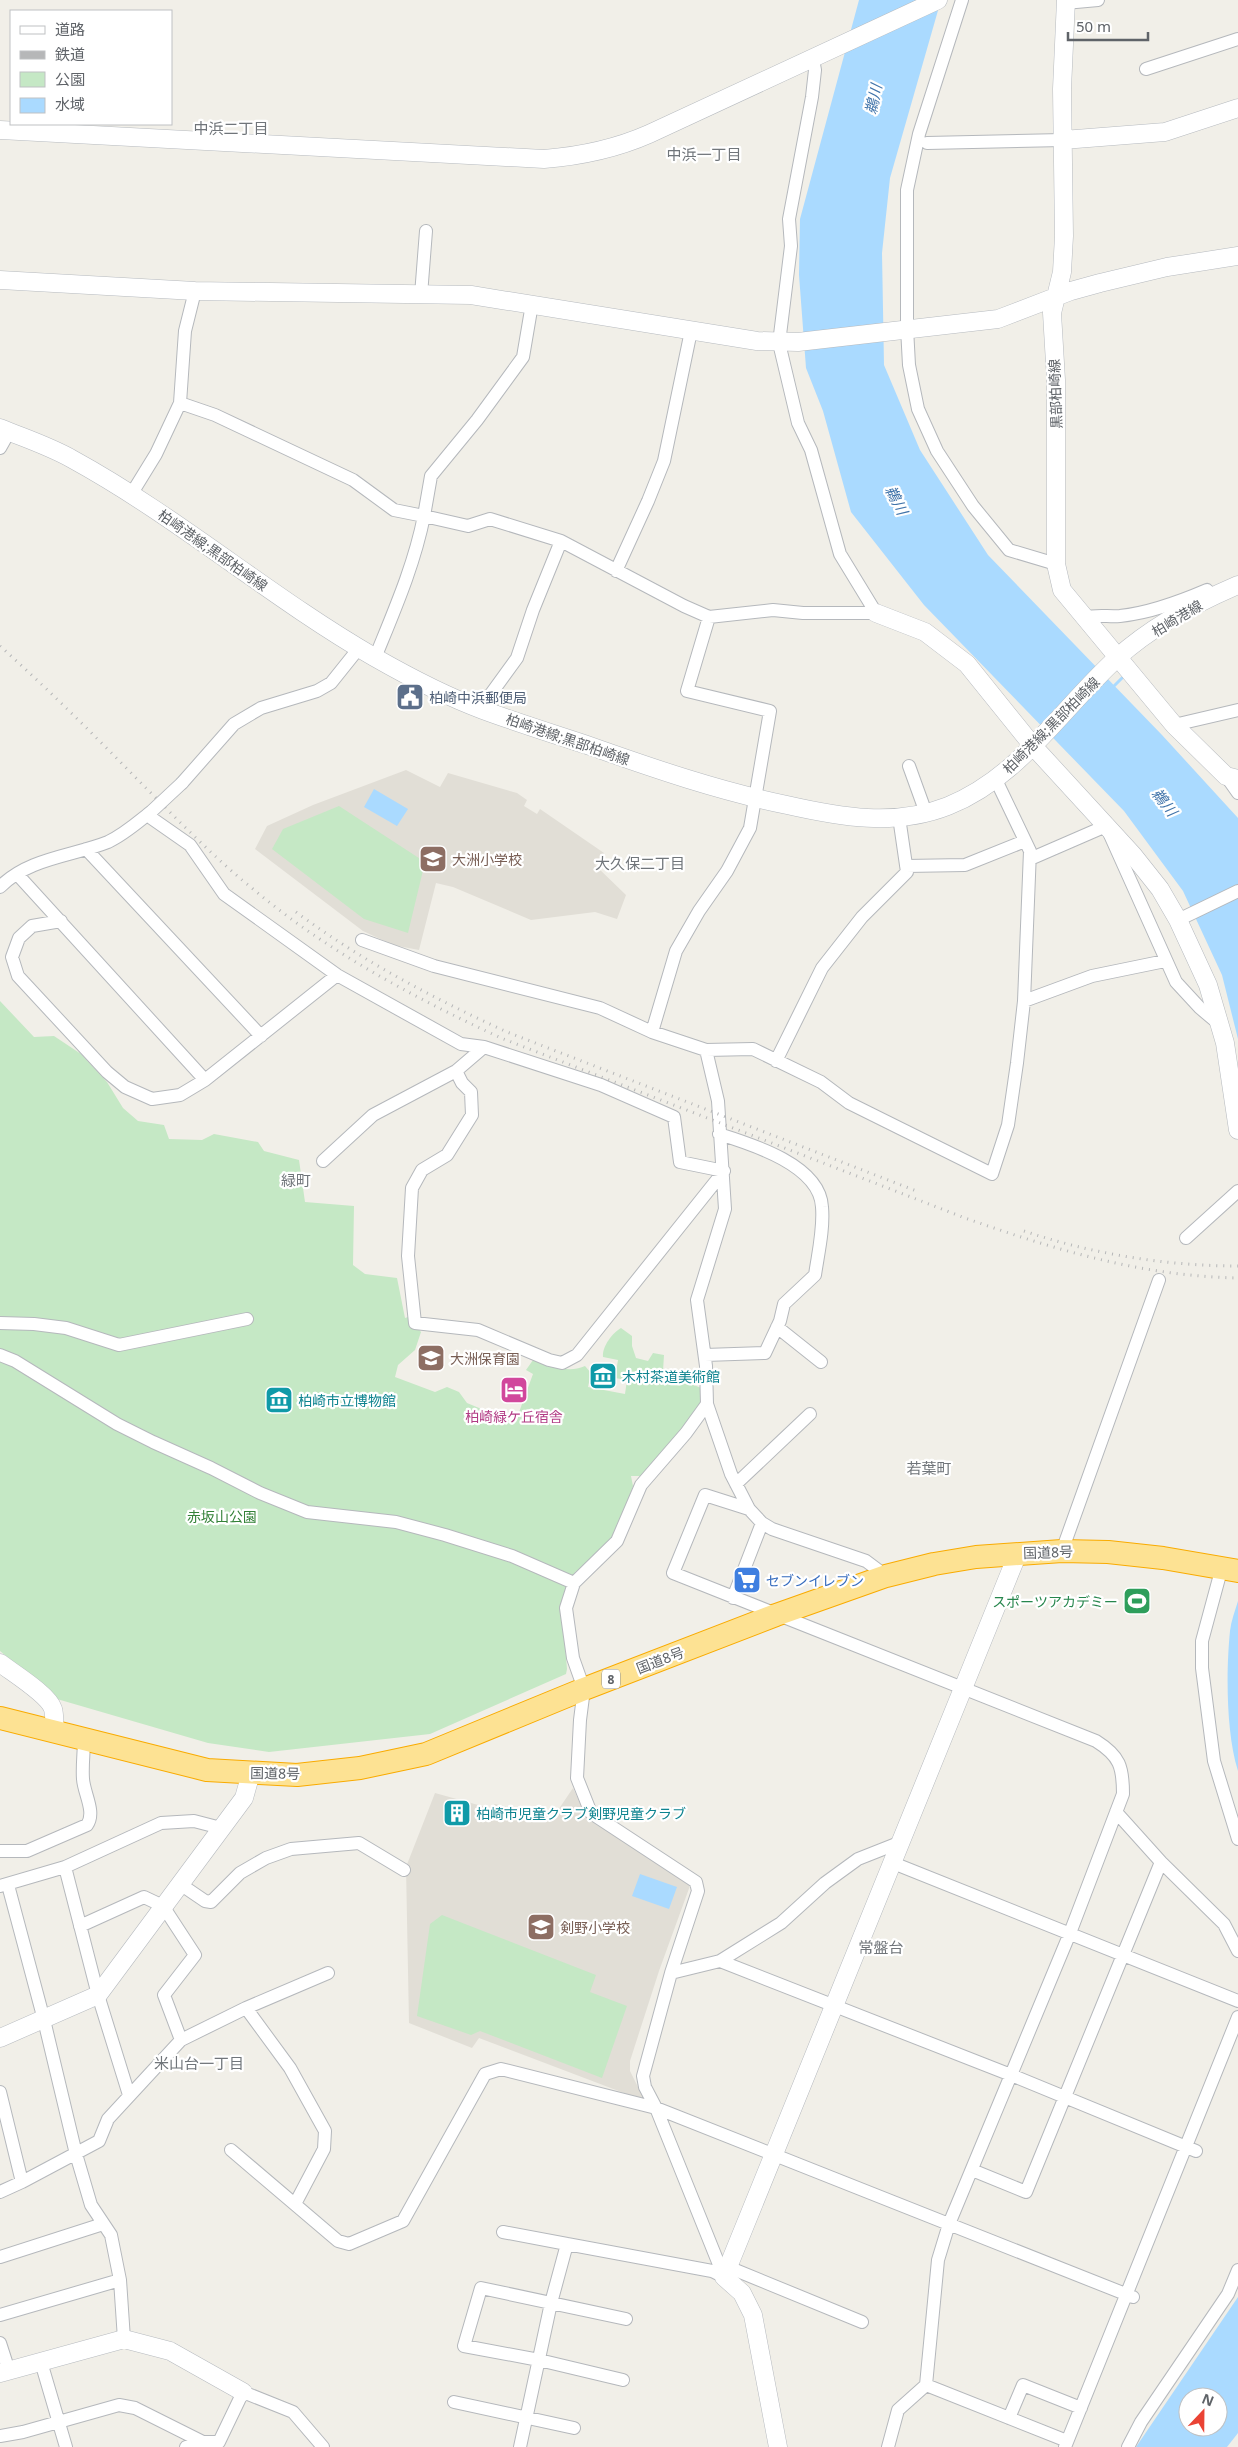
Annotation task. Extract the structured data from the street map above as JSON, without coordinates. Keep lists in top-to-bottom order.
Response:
{
  "streets": {
    "highway": ["国道8号", "8"],
    "street": ["黒部柏崎線", "柏崎港線;黒部柏崎線", "柏崎港線"]
  },
  "crossings": [
    ["黒部柏崎線", "柏崎港線;黒部柏崎線"],
    ["黒部柏崎線", "柏崎港線"],
    ["柏崎港線;黒部柏崎線", "柏崎港線"]
  ],
  "districts": [
    "中浜二丁目",
    "中浜一丁目",
    "大久保二丁目",
    "緑町",
    "若葉町",
    "常盤台",
    "米山台一丁目"
  ],
  "water": ["鵜川"],
  "parks": ["赤坂山公園"],
  "places": {
    "public building": ["柏崎中浜郵便局"],
    "school or university": ["大洲小学校", "大洲保育園", "剣野小学校"],
    "museum": ["木村茶道美術館", "柏崎市立博物館"],
    "hotel": ["柏崎緑ケ丘宿舎"],
    "supermarket": ["セブンイレブン"],
    "sports": ["スポーツアカデミー"],
    "building": ["柏崎市児童クラブ剣野児童クラブ"]
  },
  "legend": [
    "道路",
    "鉄道",
    "公園",
    "水域"
  ],
  "scale_bar": "50 m",
  "north": "top"
}
